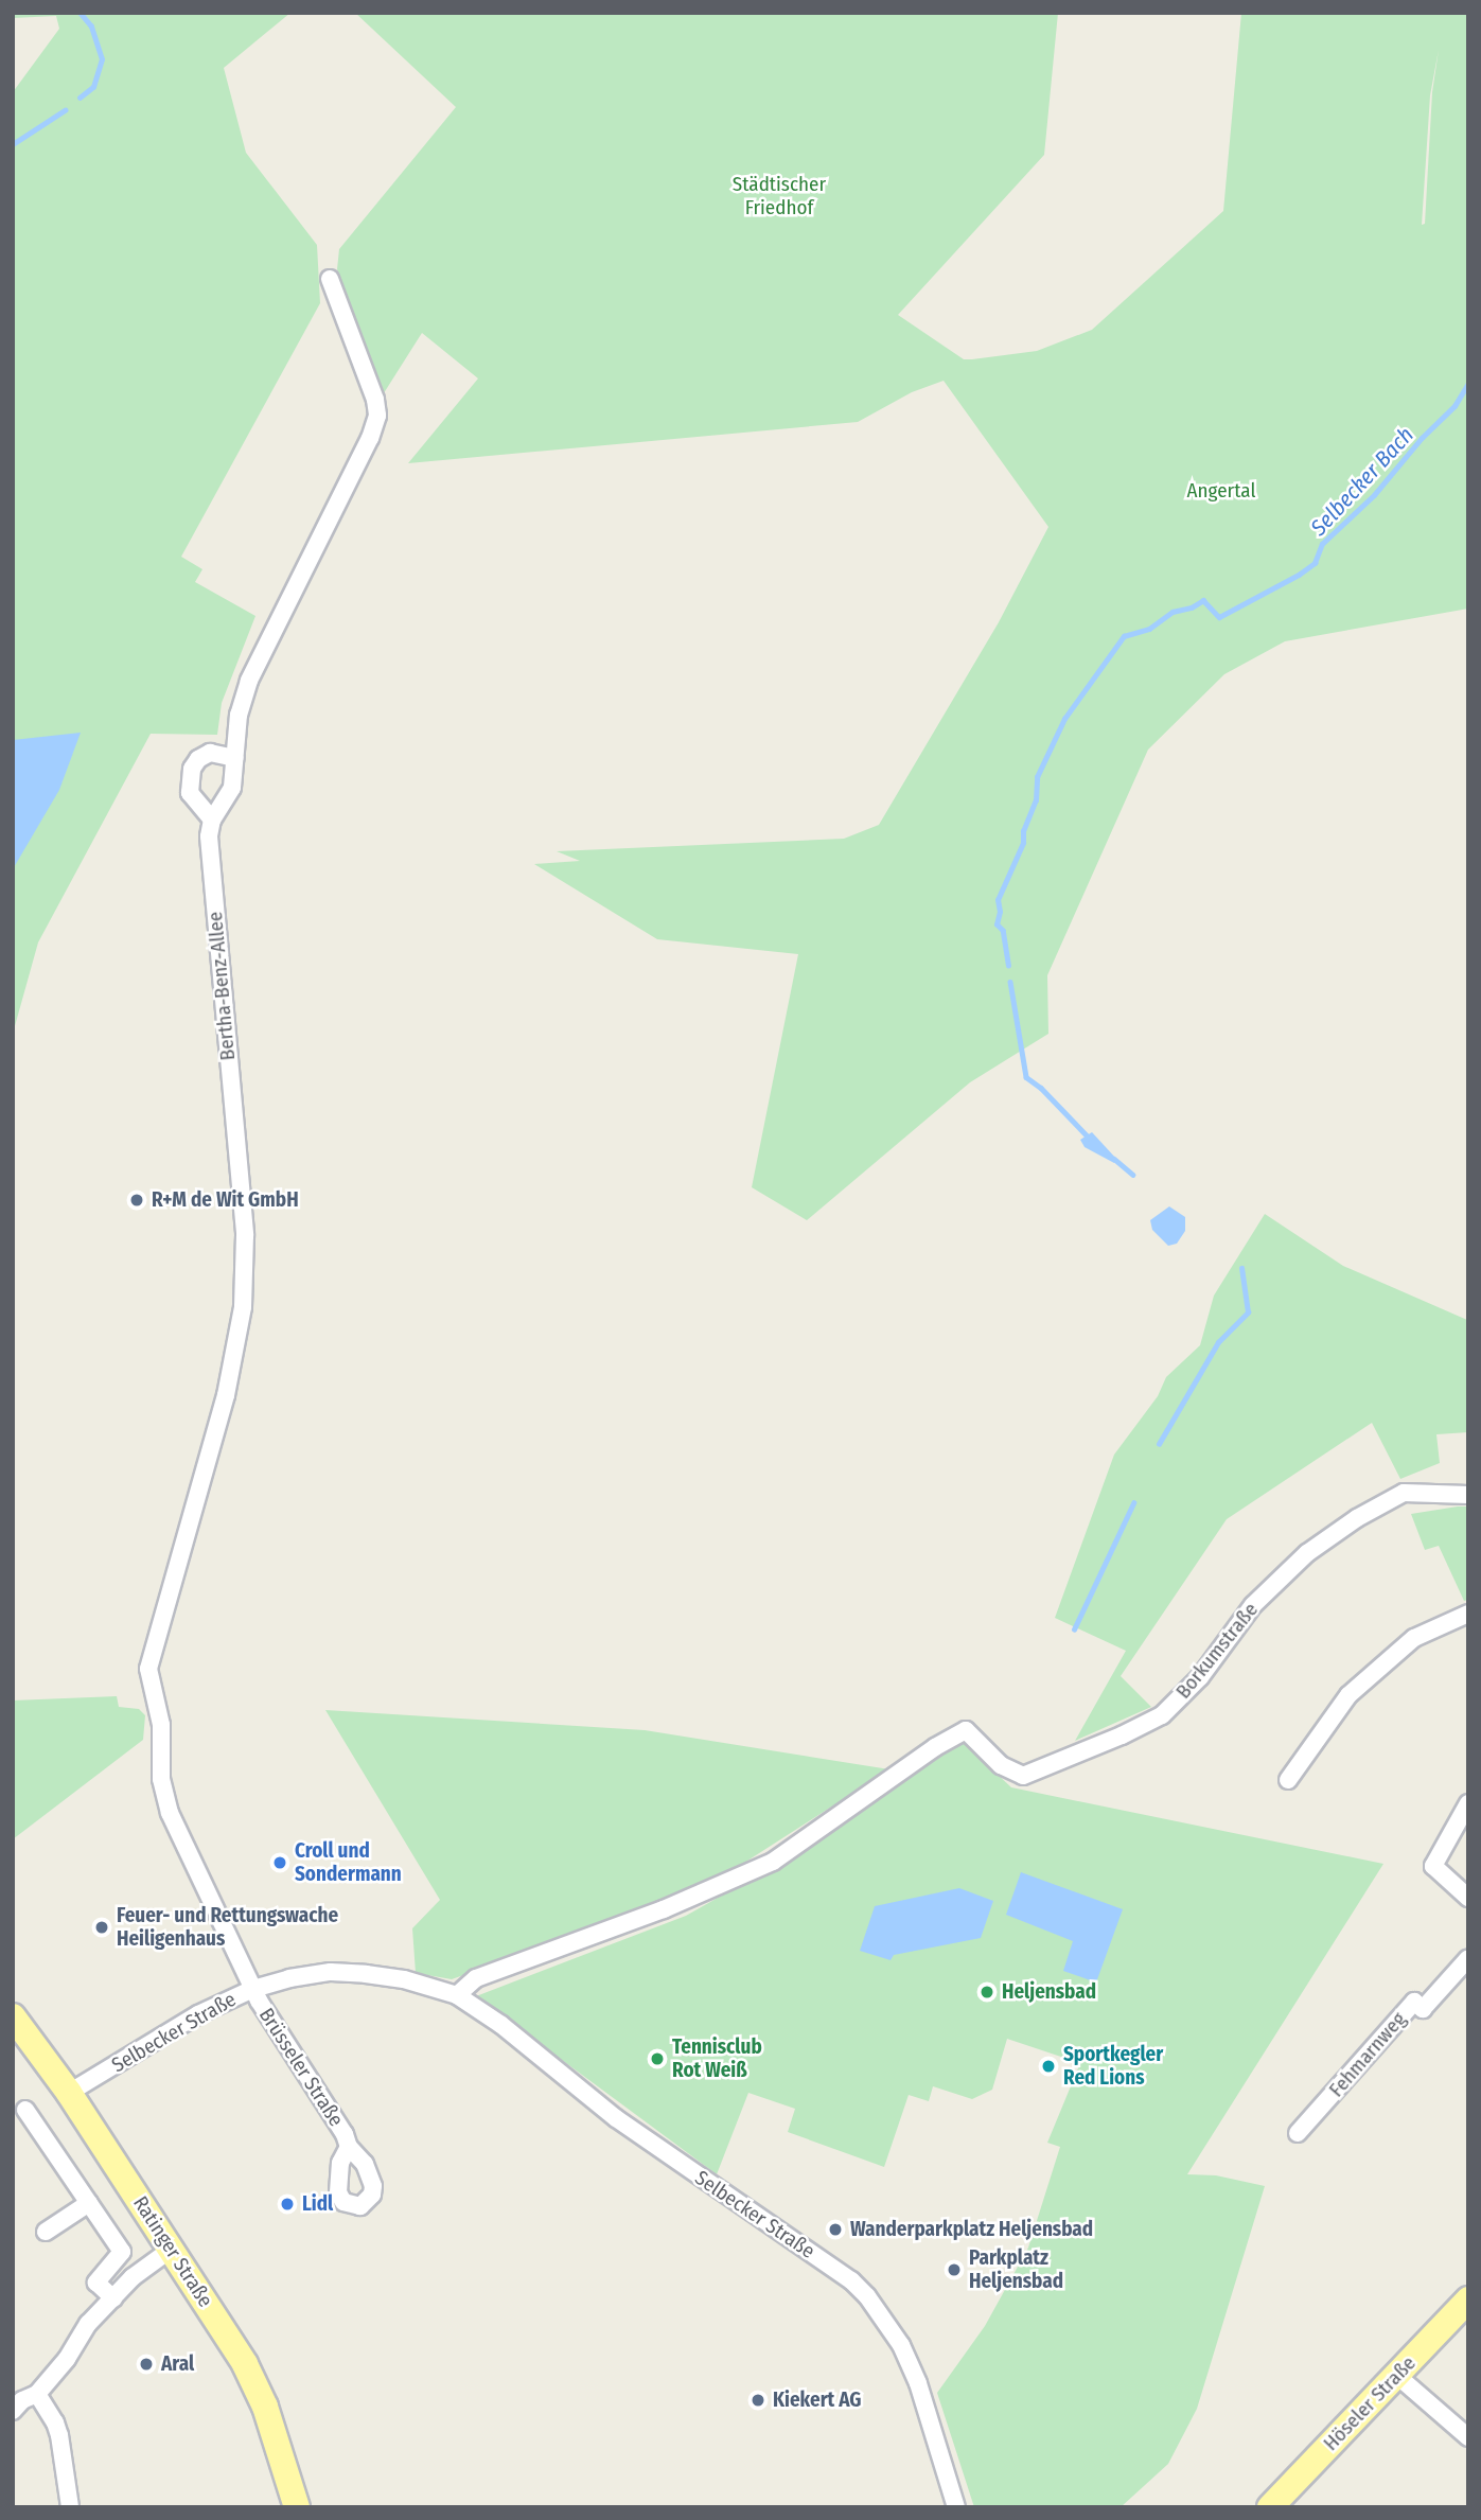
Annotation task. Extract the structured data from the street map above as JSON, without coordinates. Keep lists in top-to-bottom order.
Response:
{
  "streets": {
    "main road": ["Ratinger Straße", "Höseler Straße"],
    "street": [
      "Bertha-Benz-Allee",
      "Borkumstraße",
      "Selbecker Straße",
      "Fehmarnweg",
      "Brüsseler Straße"
    ]
  },
  "crossings": [
    ["Bertha-Benz-Allee", "Selbecker Straße"],
    ["Bertha-Benz-Allee", "Brüsseler Straße"],
    ["Borkumstraße", "Selbecker Straße"],
    ["Selbecker Straße", "Brüsseler Straße"],
    ["Selbecker Straße", "Ratinger Straße"]
  ],
  "water": ["Selbecker Bach"],
  "parks": ["Städtischer Friedhof", "Angertal"],
  "places": [
    "R+M de Wit GmbH",
    "Croll und Sondermann",
    "Feuer- und Rettungswache Heiligenhaus",
    "Heljensbad",
    "Tennisclub Rot Weiß",
    "Sportkegler Red Lions",
    "Lidl",
    "Wanderparkplatz Heljensbad",
    "Parkplatz Heljensbad",
    "Aral",
    "Kiekert AG"
  ]
}
